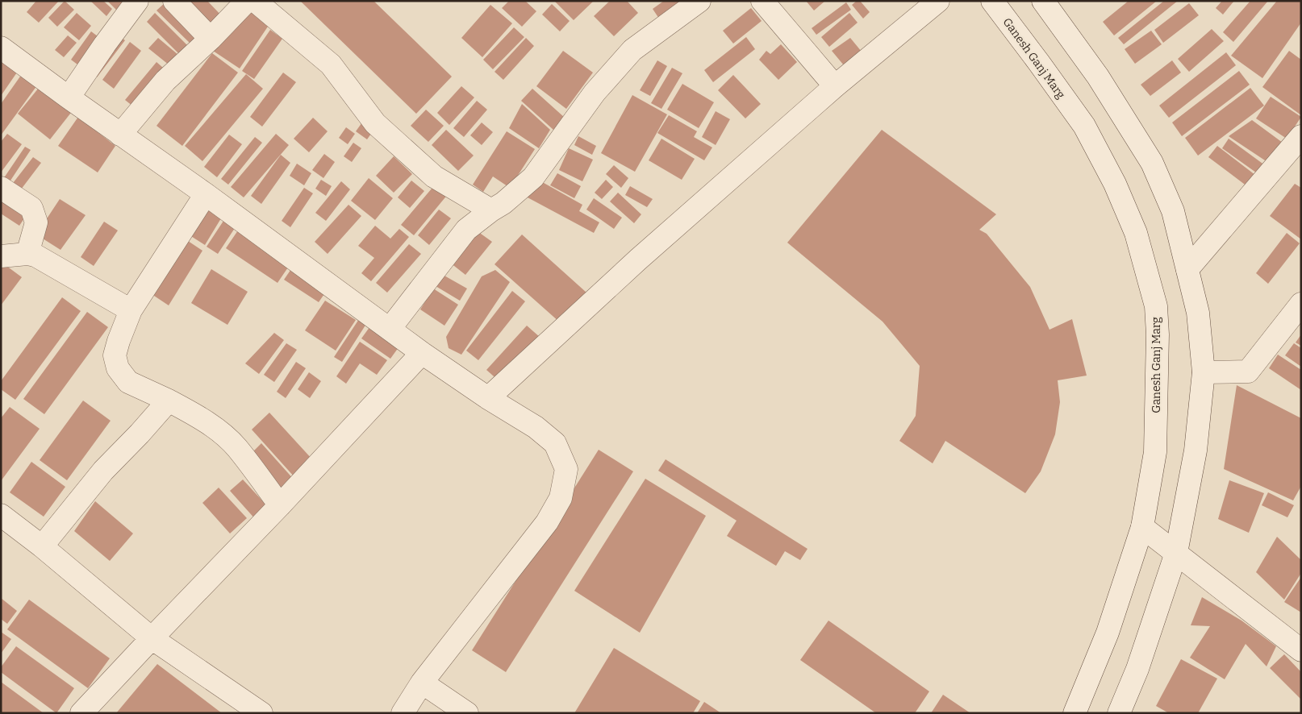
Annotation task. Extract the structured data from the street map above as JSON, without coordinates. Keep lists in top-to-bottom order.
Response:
{
  "streets": {
    "street": ["Ganesh Ganj Marg"]
  }
}
